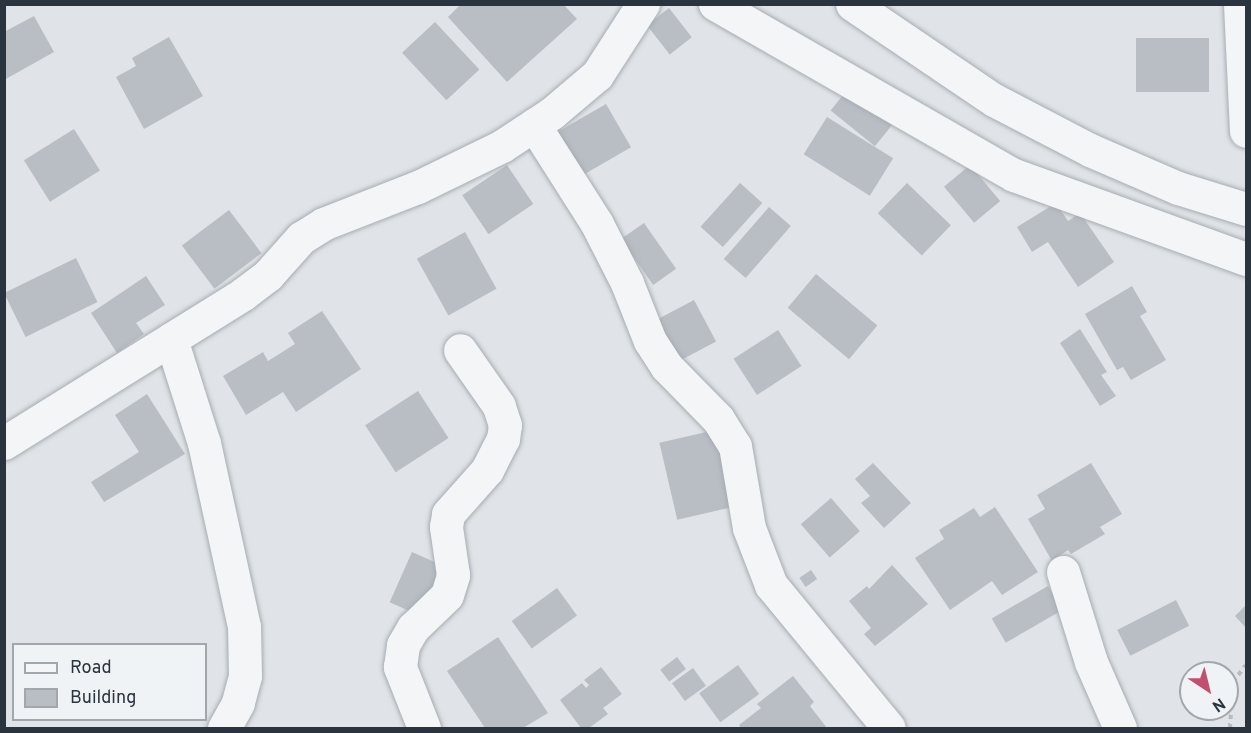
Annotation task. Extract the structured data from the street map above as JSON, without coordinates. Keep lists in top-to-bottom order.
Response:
{
  "legend": ["Road", "Building"],
  "north": "bottom right"
}
